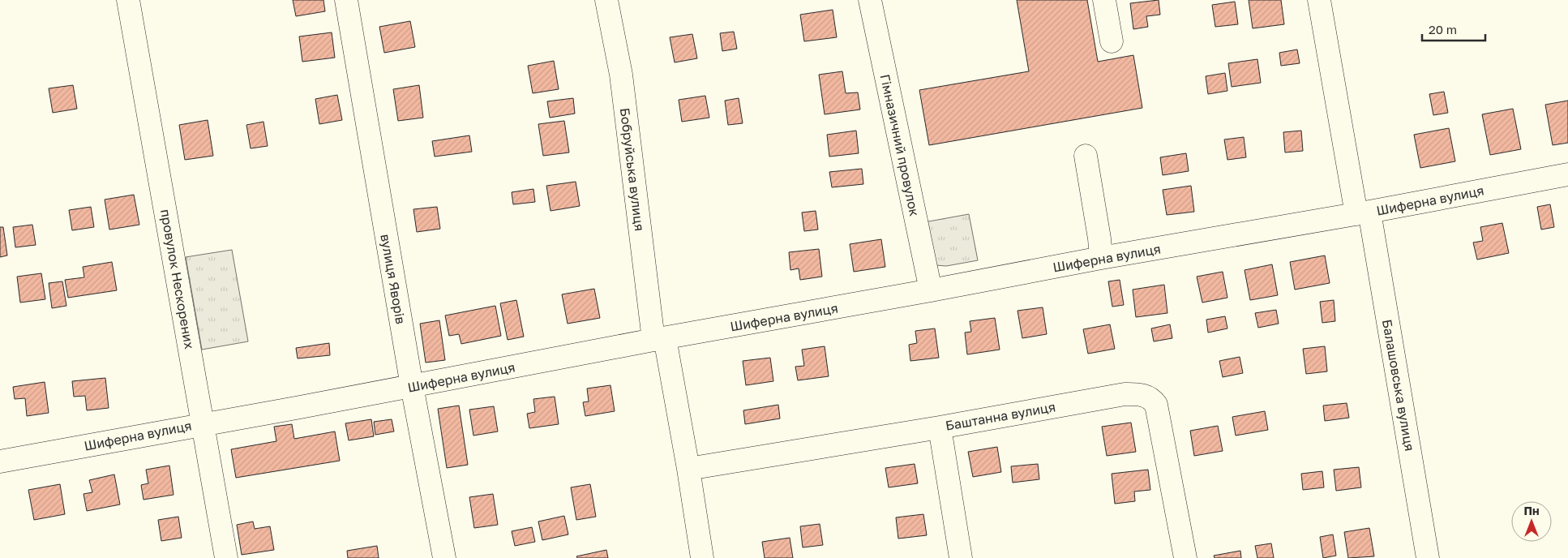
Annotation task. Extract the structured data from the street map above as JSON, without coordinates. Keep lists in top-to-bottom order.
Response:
{
  "streets": {
    "street": [
      "Гімназичний провулок",
      "Бобруйська вулиця",
      "Шиферна вулиця",
      "провулок Нескорених",
      "вулиця Яворів",
      "Балашовська вулиця",
      "Баштанна вулиця"
    ]
  },
  "crossings": [
    ["Гімназичний провулок", "Шиферна вулиця"],
    ["Бобруйська вулиця", "Шиферна вулиця"],
    ["Бобруйська вулиця", "Баштанна вулиця"],
    ["Шиферна вулиця", "провулок Нескорених"],
    ["Шиферна вулиця", "вулиця Яворів"],
    ["Шиферна вулиця", "Балашовська вулиця"]
  ],
  "scale_bar": "20 m",
  "north": "top"
}
